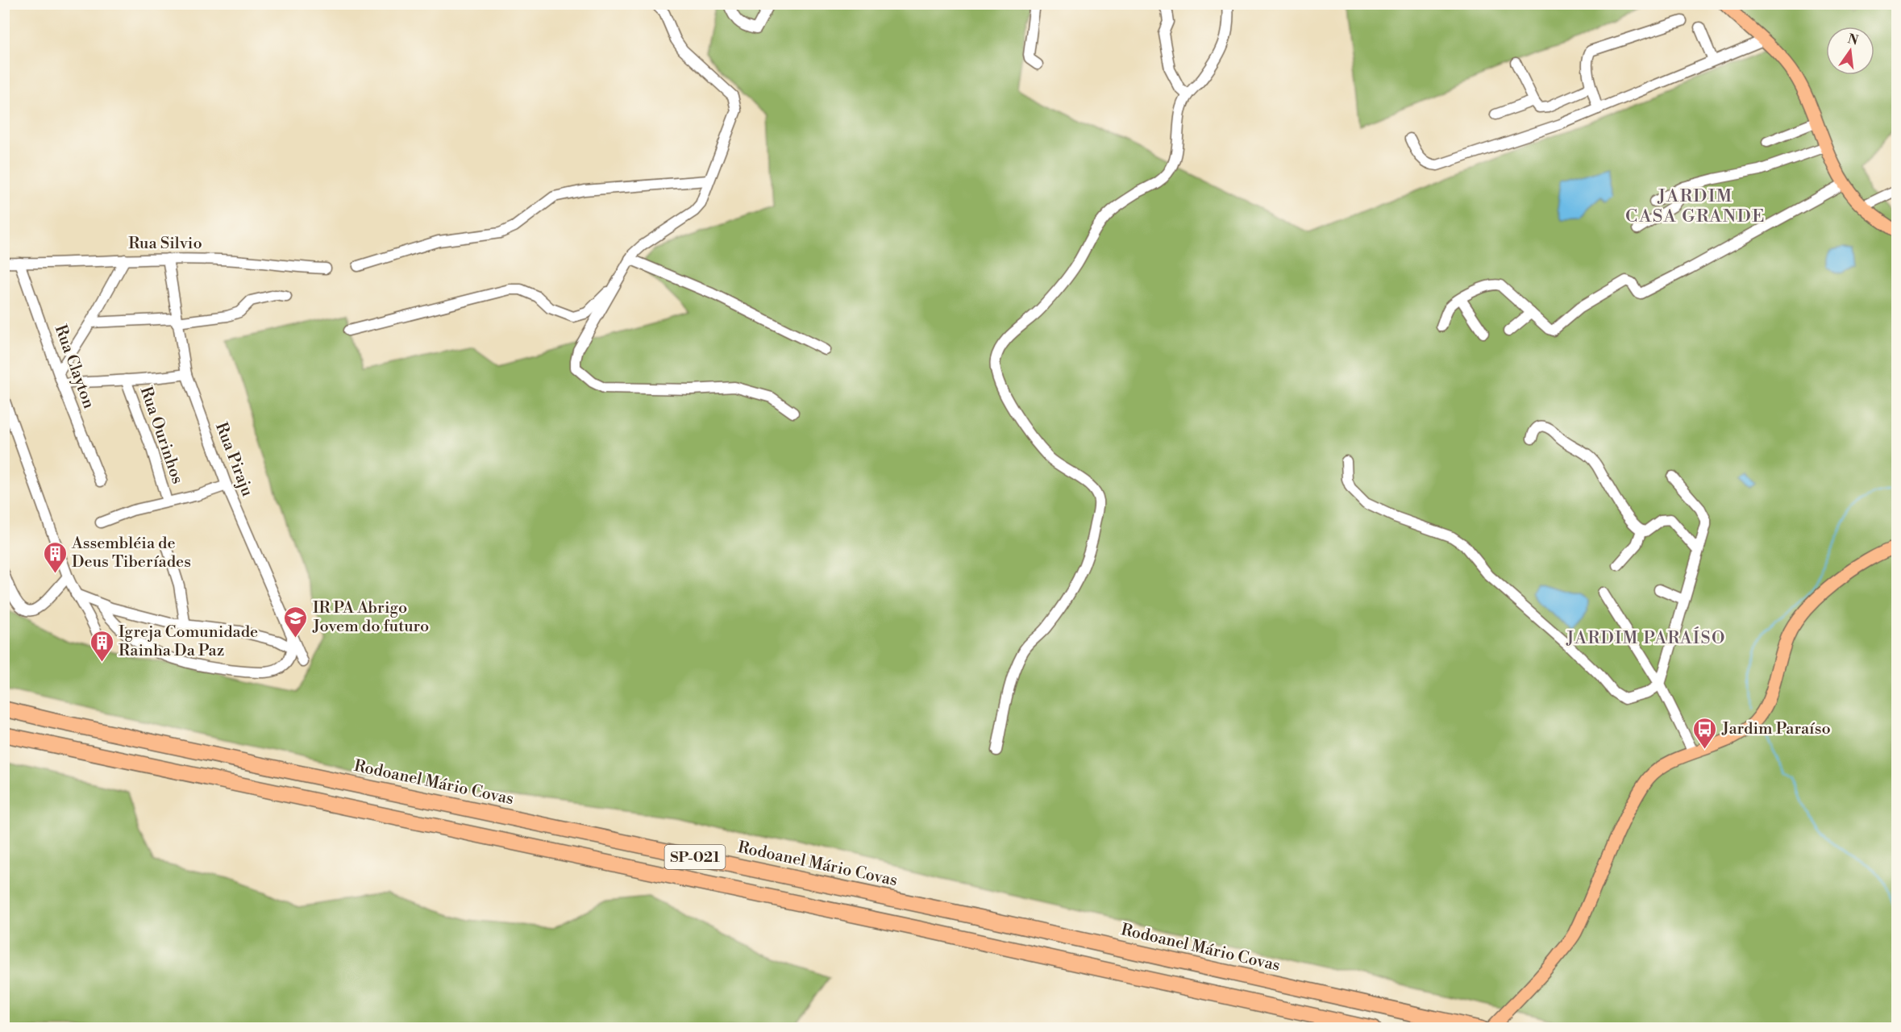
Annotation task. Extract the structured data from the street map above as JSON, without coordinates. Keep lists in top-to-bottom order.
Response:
{
  "streets": {
    "highway": ["Rodoanel Mário Covas", "SP-021"],
    "street": [
      "Rua Silvio",
      "Rua Clayton",
      "Rua Ourinhos",
      "Rua Piraju"
    ]
  },
  "crossings": [
    ["Rua Silvio", "Rua Clayton"],
    ["Rua Silvio", "Rua Piraju"]
  ],
  "districts": ["JARDIM CASA GRANDE", "JARDIM PARAÍSO"],
  "places": {
    "building": ["Assembléia de Deus Tiberíades", "Igreja Comunidade Rainha Da Paz"],
    "school or university": ["IR PA Abrigo Jovem do futuro"],
    "bus stop": ["Jardim Paraíso"]
  },
  "north": "top"
}
